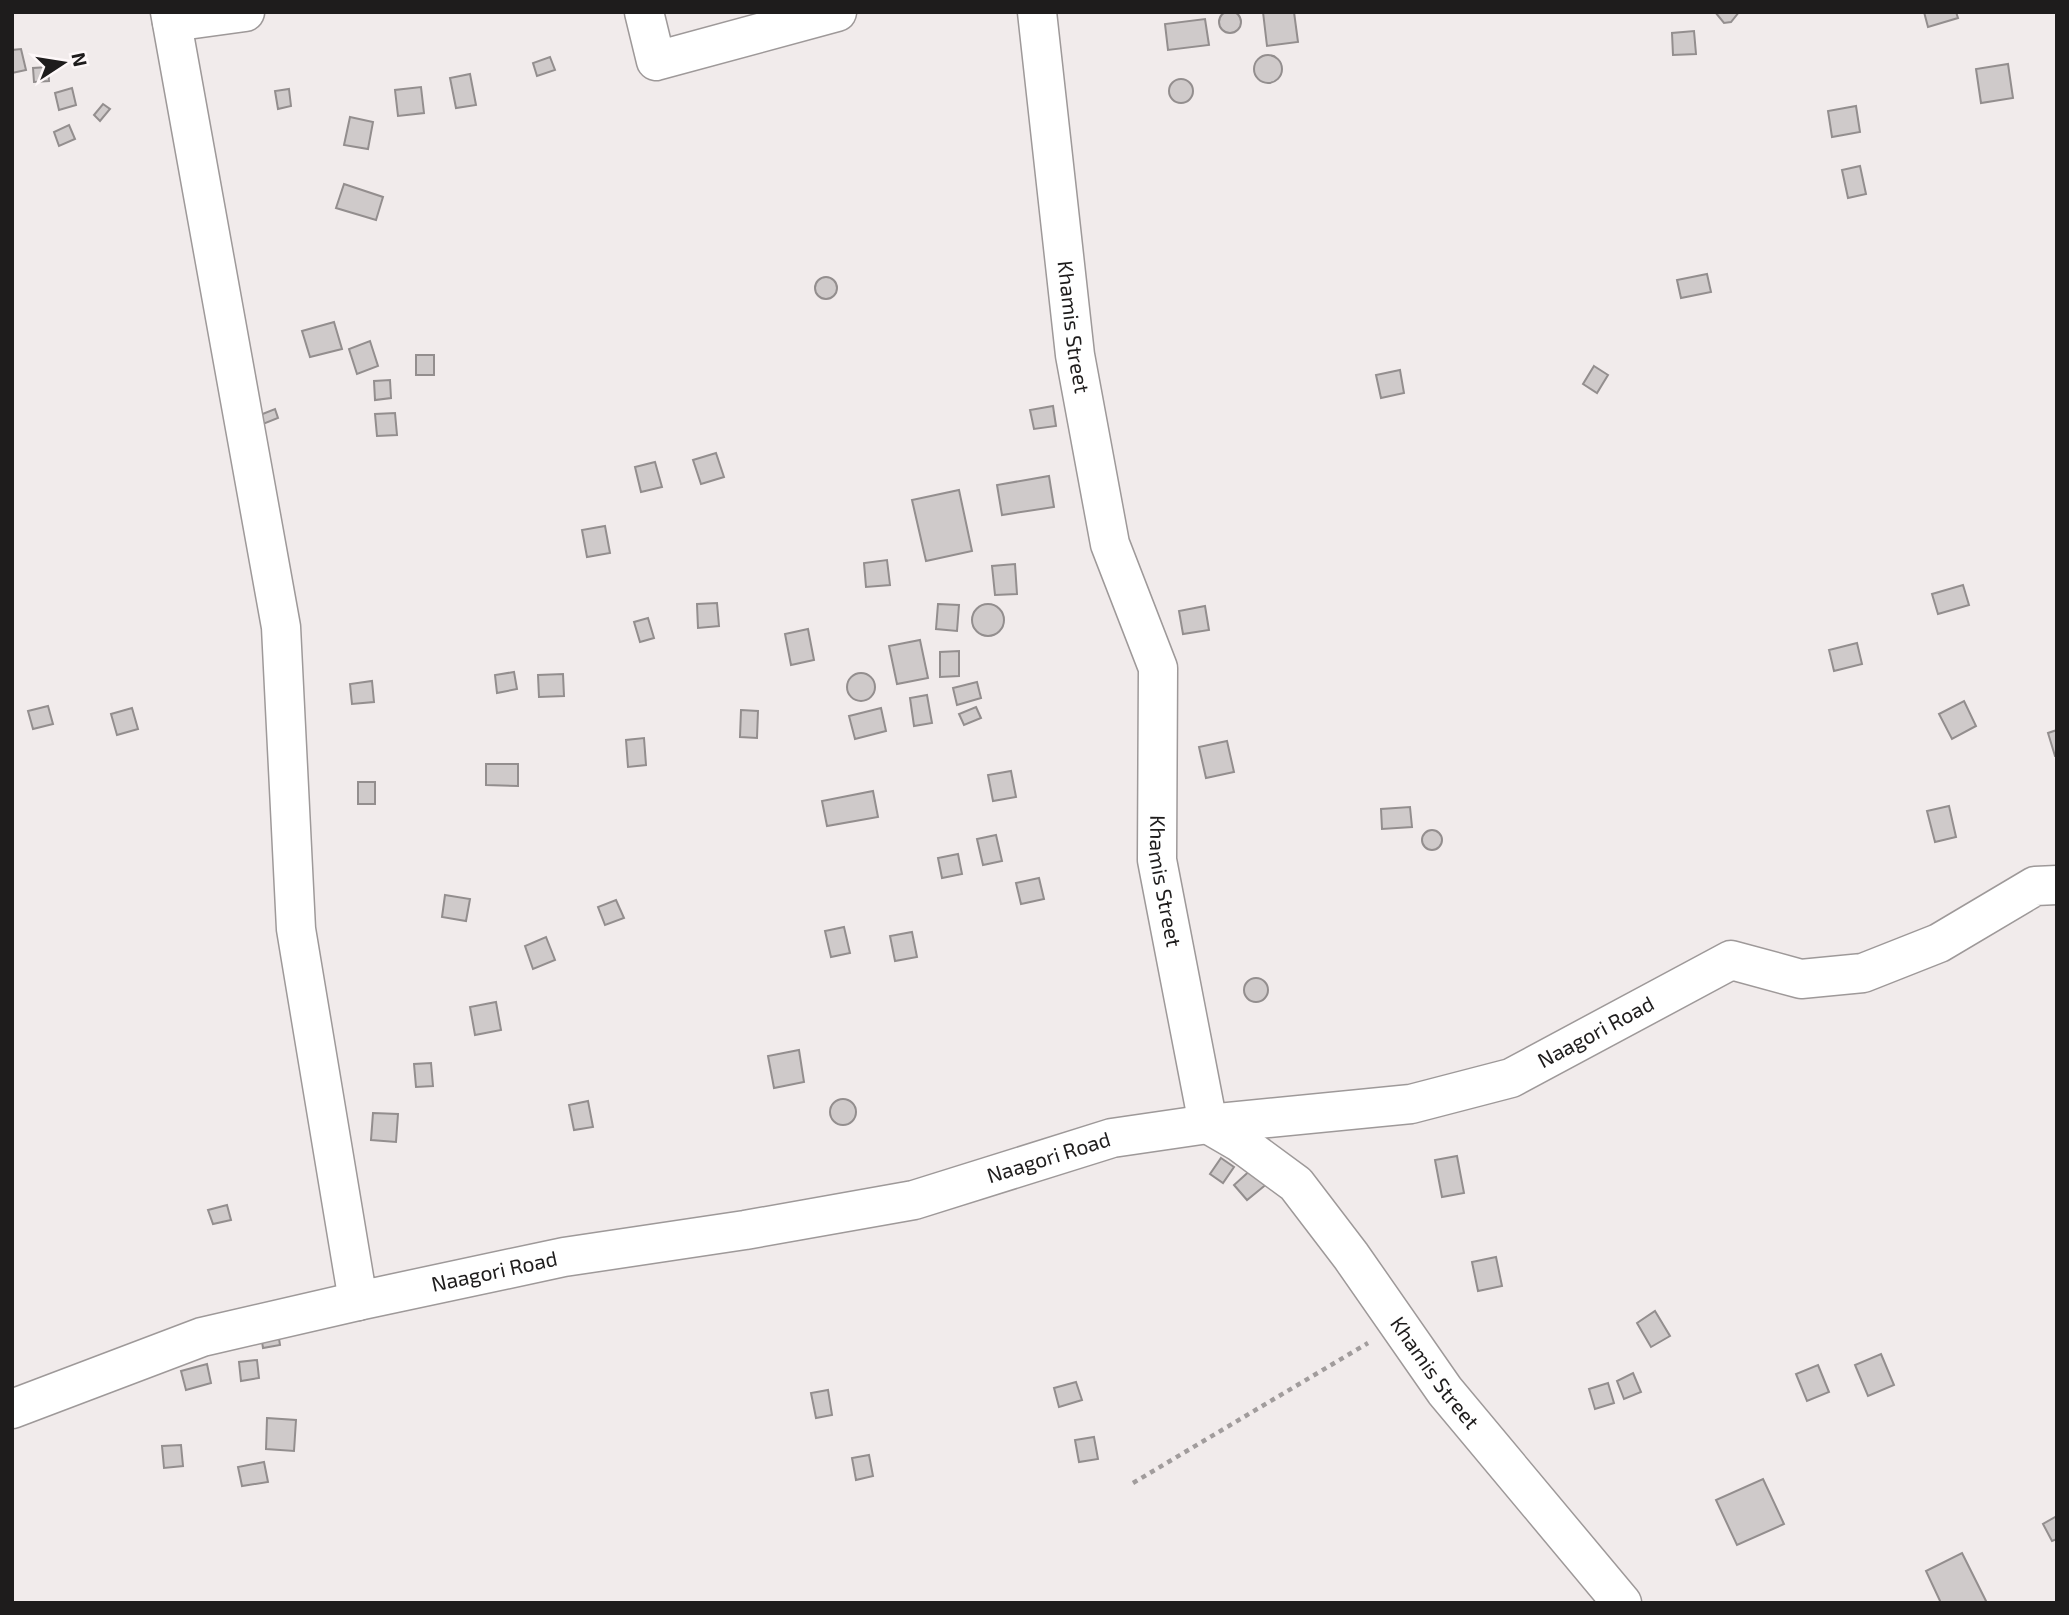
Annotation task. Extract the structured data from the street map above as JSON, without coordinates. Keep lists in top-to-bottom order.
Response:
{
  "streets": {
    "street": ["Khamis Street", "Naagori Road"]
  },
  "crossings": [
    ["Khamis Street", "Naagori Road"]
  ],
  "north": "right"
}
